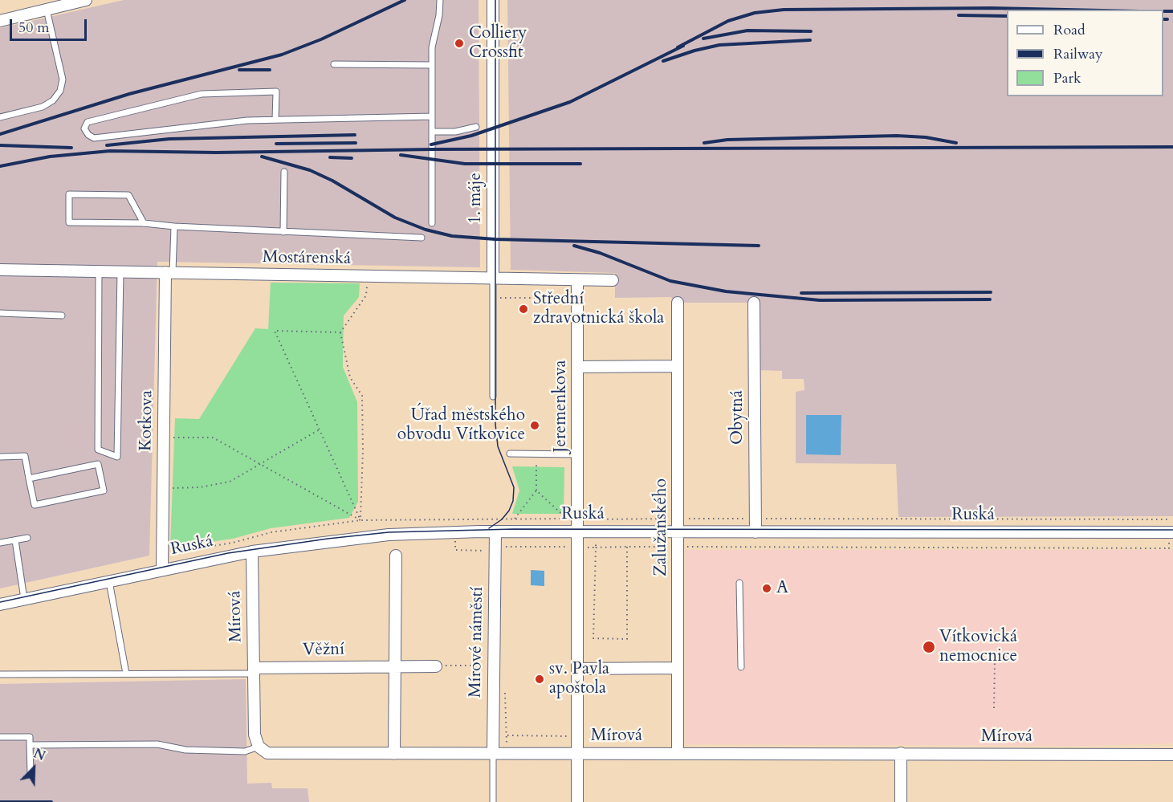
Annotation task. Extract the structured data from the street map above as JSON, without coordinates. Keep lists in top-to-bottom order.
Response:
{
  "streets": {
    "street": [
      "1. máje",
      "Mostárenská",
      "Jeremenkova",
      "Obytná",
      "Kotkova",
      "Ruská",
      "Zalužanského",
      "Mírová",
      "Mírové náměstí",
      "Věžní"
    ]
  },
  "crossings": [
    ["1. máje", "Mostárenská"],
    ["Mostárenská", "Jeremenkova"],
    ["Mostárenská", "Kotkova"],
    ["Jeremenkova", "Ruská"],
    ["Obytná", "Ruská"],
    ["Kotkova", "Ruská"],
    ["Ruská", "Zalužanského"],
    ["Ruská", "Mírová"],
    ["Ruská", "Mírové náměstí"],
    ["Zalužanského", "Mírová"],
    ["Mírová", "Mírové náměstí"],
    ["Mírová", "Věžní"]
  ],
  "places": [
    "Colliery Crossfit",
    "Střední zdravotnická škola",
    "Úřad městského obvodu Vítkovice",
    "A",
    "Vítkovická nemocnice",
    "sv. Pavla apoštola"
  ],
  "legend": ["Road", "Railway", "Park"],
  "scale_bar": "50 m",
  "north": "top right"
}
